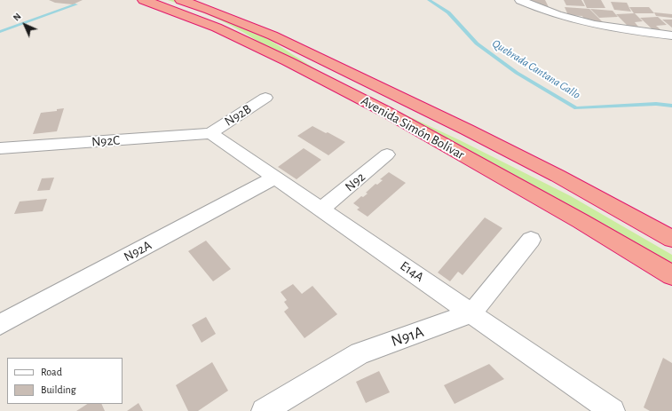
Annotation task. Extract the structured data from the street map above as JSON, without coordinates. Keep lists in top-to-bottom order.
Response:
{
  "streets": {
    "highway": ["Avenida Simón Bolívar"],
    "street": [
      "N92B",
      "N92C",
      "N92",
      "N92A",
      "E14A",
      "N91A"
    ]
  },
  "crossings": [
    ["N92B", "N92C"],
    ["N92B", "E14A"],
    ["N92C", "E14A"],
    ["N92", "E14A"],
    ["N92A", "E14A"],
    ["E14A", "N91A"]
  ],
  "water": ["Quebrada Cantana Gallo"],
  "legend": ["Road", "Building"],
  "north": "top left"
}
